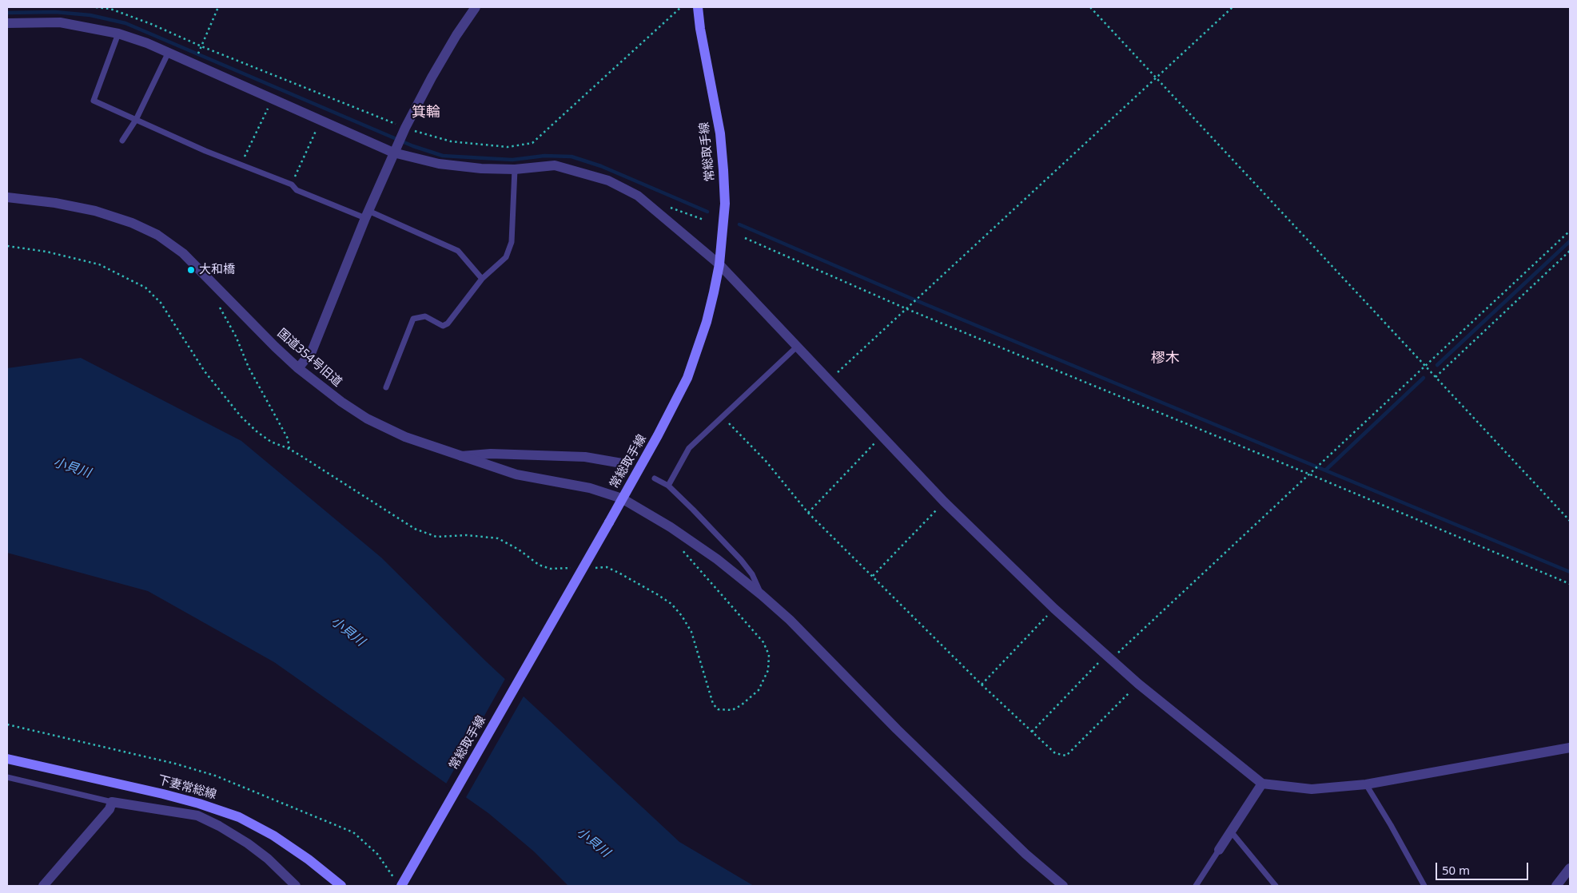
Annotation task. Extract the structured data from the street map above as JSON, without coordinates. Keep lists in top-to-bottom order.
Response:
{
  "streets": {
    "main road": ["常総取手線", "下妻常総線"],
    "street": ["国道354号旧道"]
  },
  "crossings": [
    ["常総取手線", "国道354号旧道"]
  ],
  "districts": ["箕輪", "樛木"],
  "water": ["小貝川"],
  "places": ["大和橋"],
  "scale_bar": "50 m"
}
